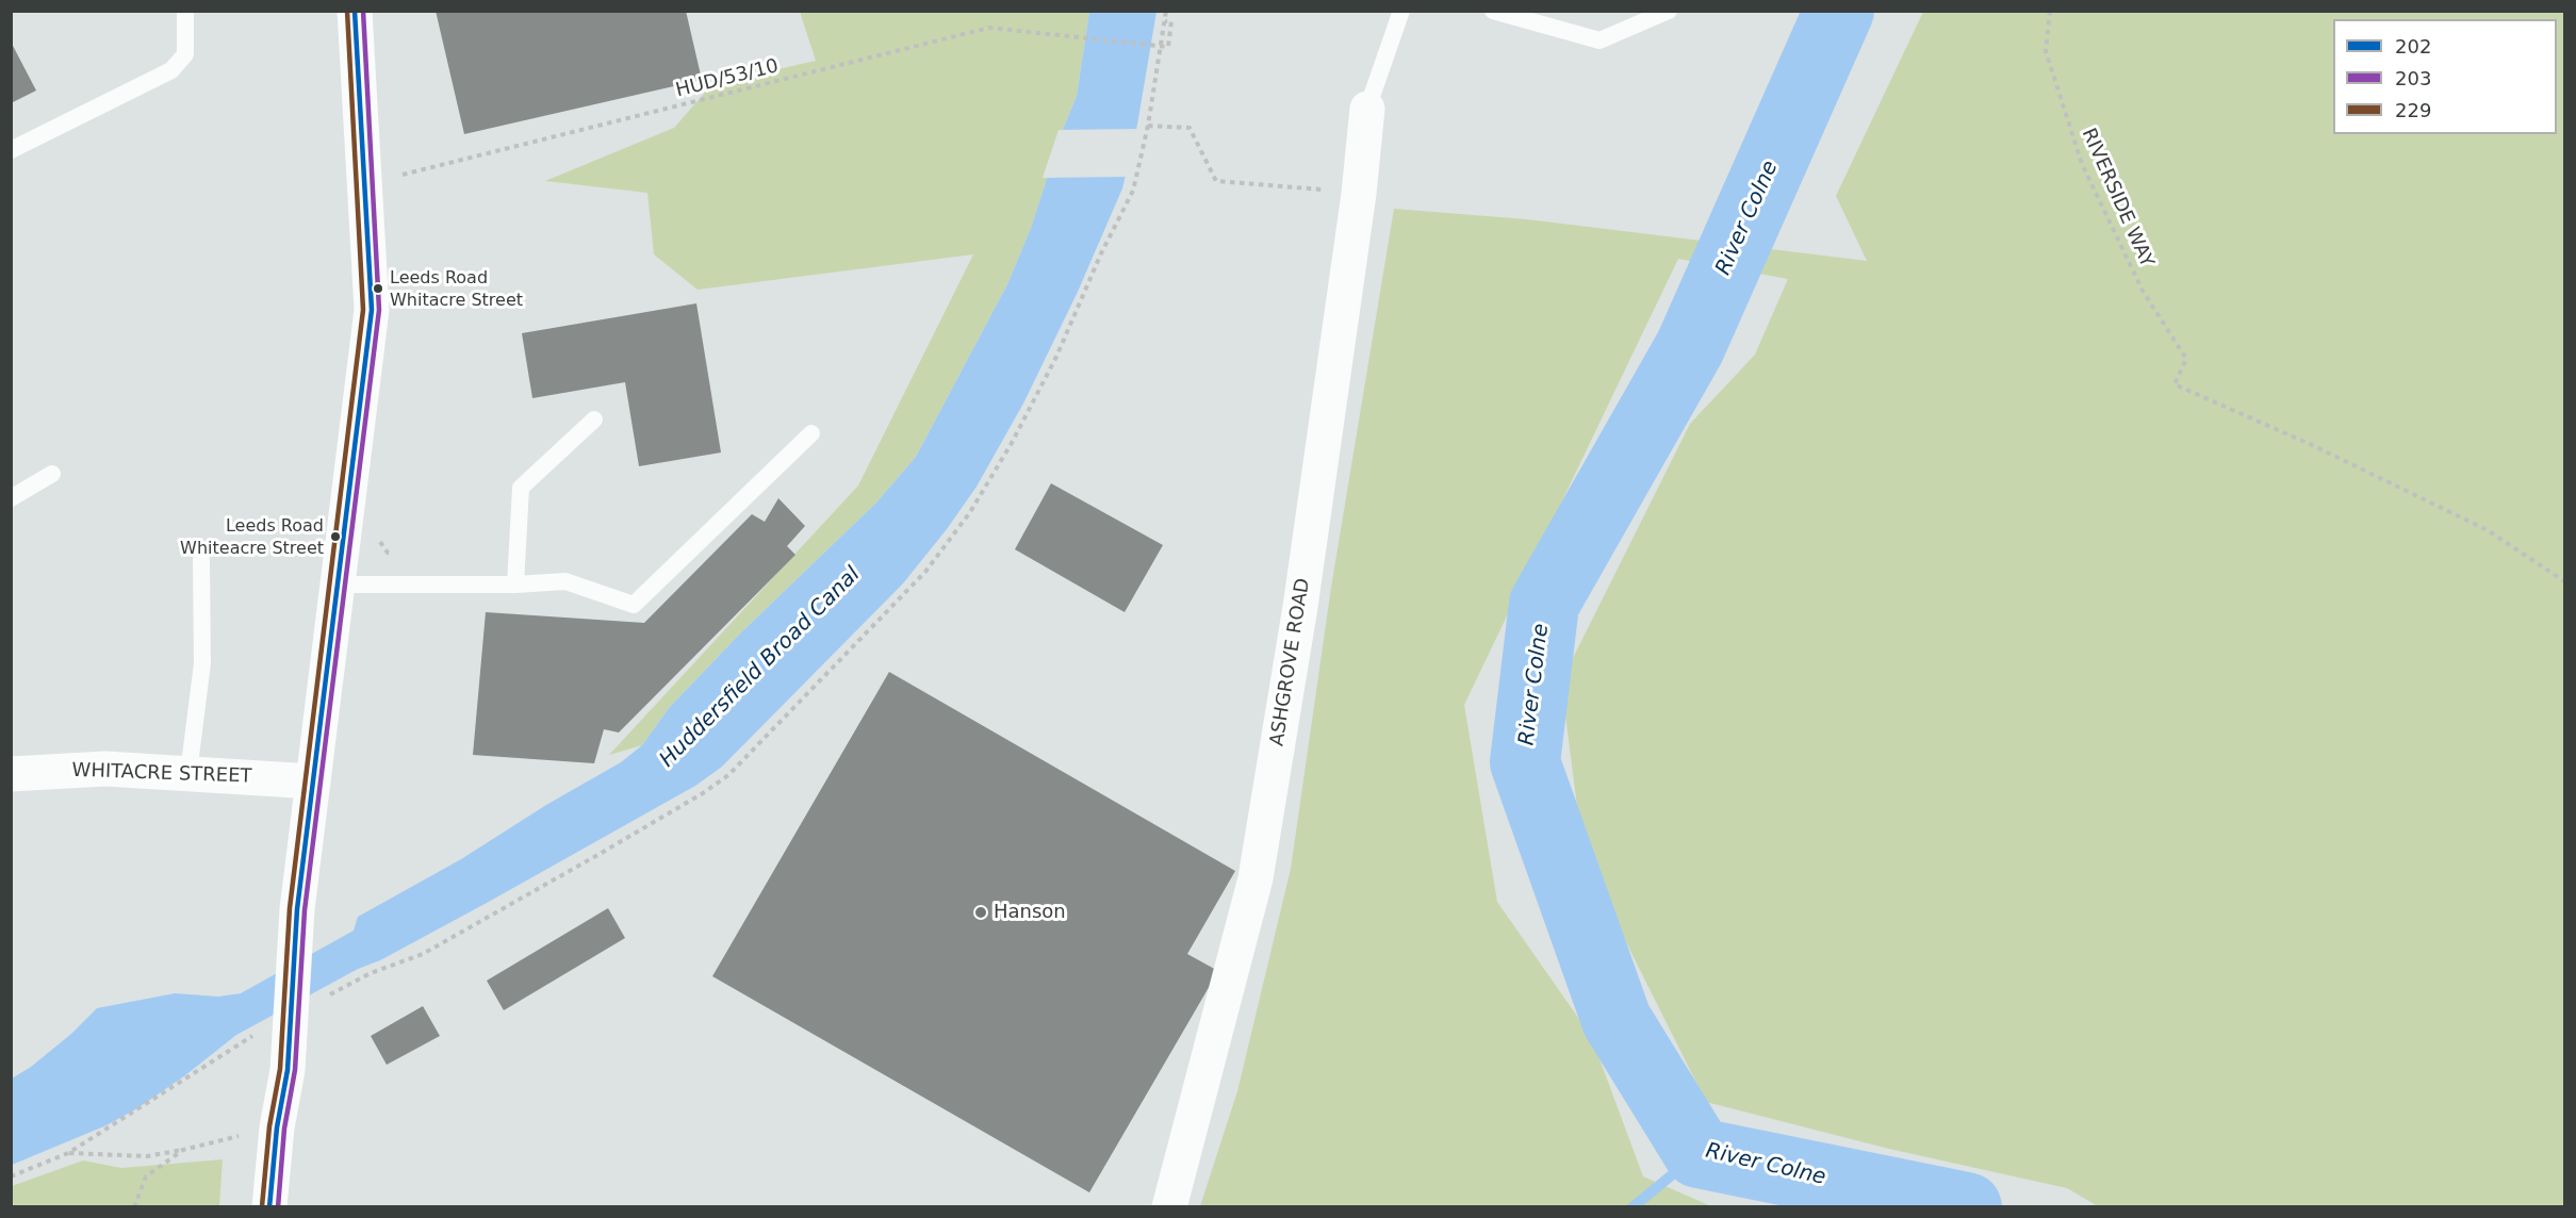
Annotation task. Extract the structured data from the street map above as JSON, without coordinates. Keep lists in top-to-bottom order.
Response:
{
  "streets": {
    "street": ["ASHGROVE ROAD", "WHITACRE STREET"],
    "path": ["HUD/53/10", "RIVERSIDE WAY"]
  },
  "water": ["River Colne", "Huddersfield Broad Canal"],
  "places": ["Leeds Road Whitacre Street", "Leeds Road Whiteacre Street", "Hanson"],
  "lines": ["transit line 202", "transit line 203", "transit line 229"],
  "legend": ["202", "203", "229"]
}
